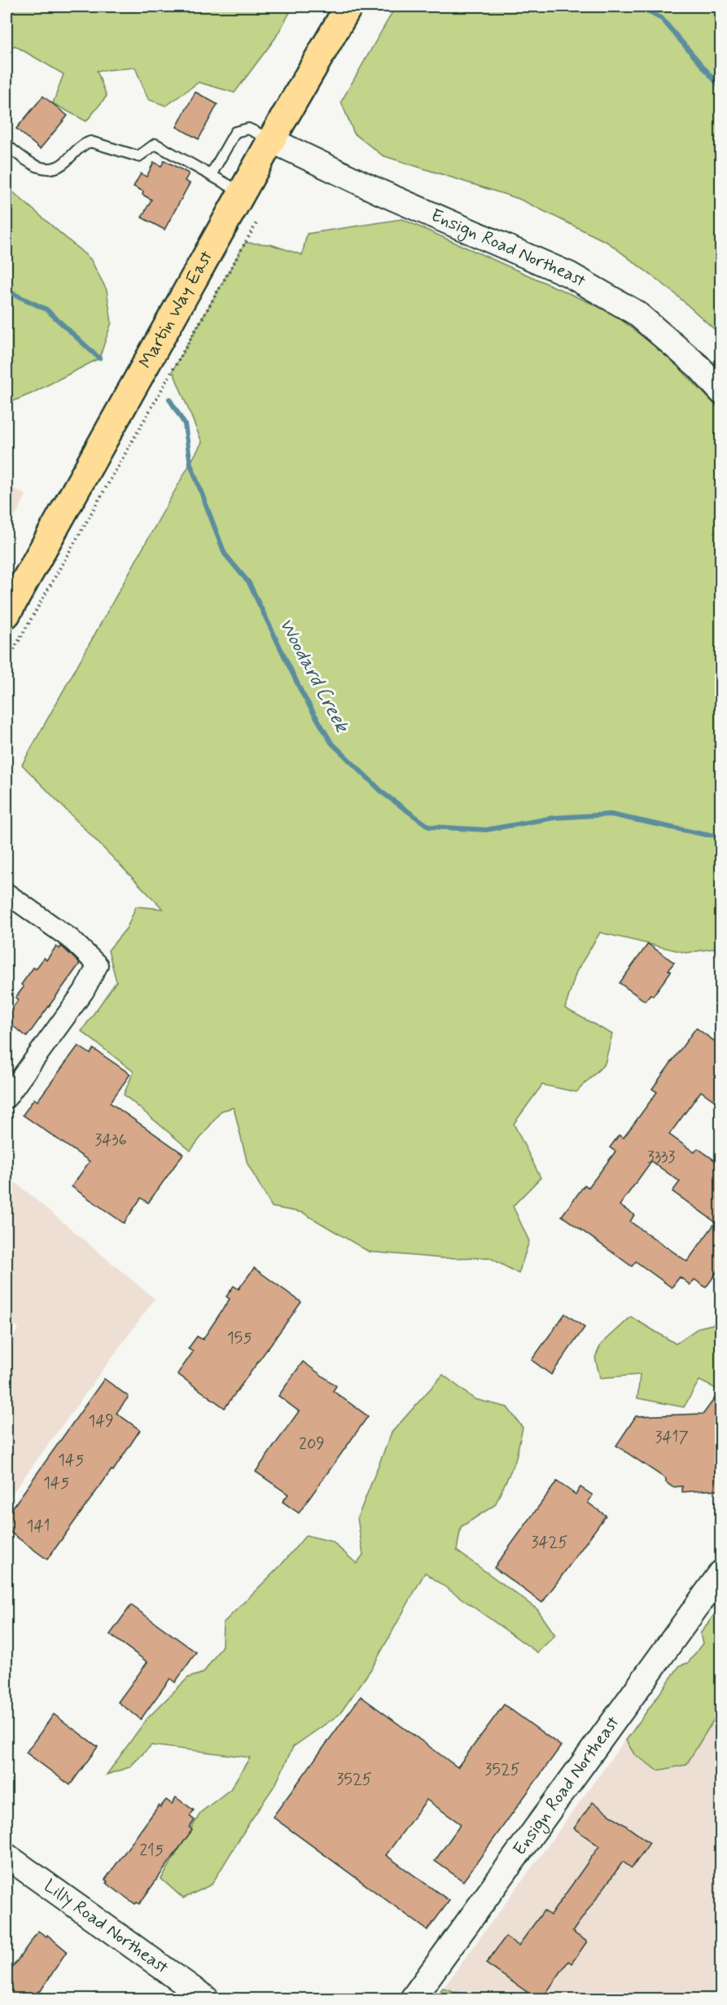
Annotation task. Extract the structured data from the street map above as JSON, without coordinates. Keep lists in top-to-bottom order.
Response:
{
  "streets": {
    "main road": ["Martin Way East"],
    "street": ["Ensign Road Northeast", "Lilly Road Northeast"]
  },
  "crossings": [
    ["Ensign Road Northeast", "Martin Way East"]
  ],
  "water": ["Woodard Creek"],
  "house_numbers": [
    "3436",
    "3333",
    "155",
    "149",
    "3417",
    "209",
    "145",
    "145",
    "141",
    "3425",
    "3525",
    "3525",
    "215"
  ]
}
